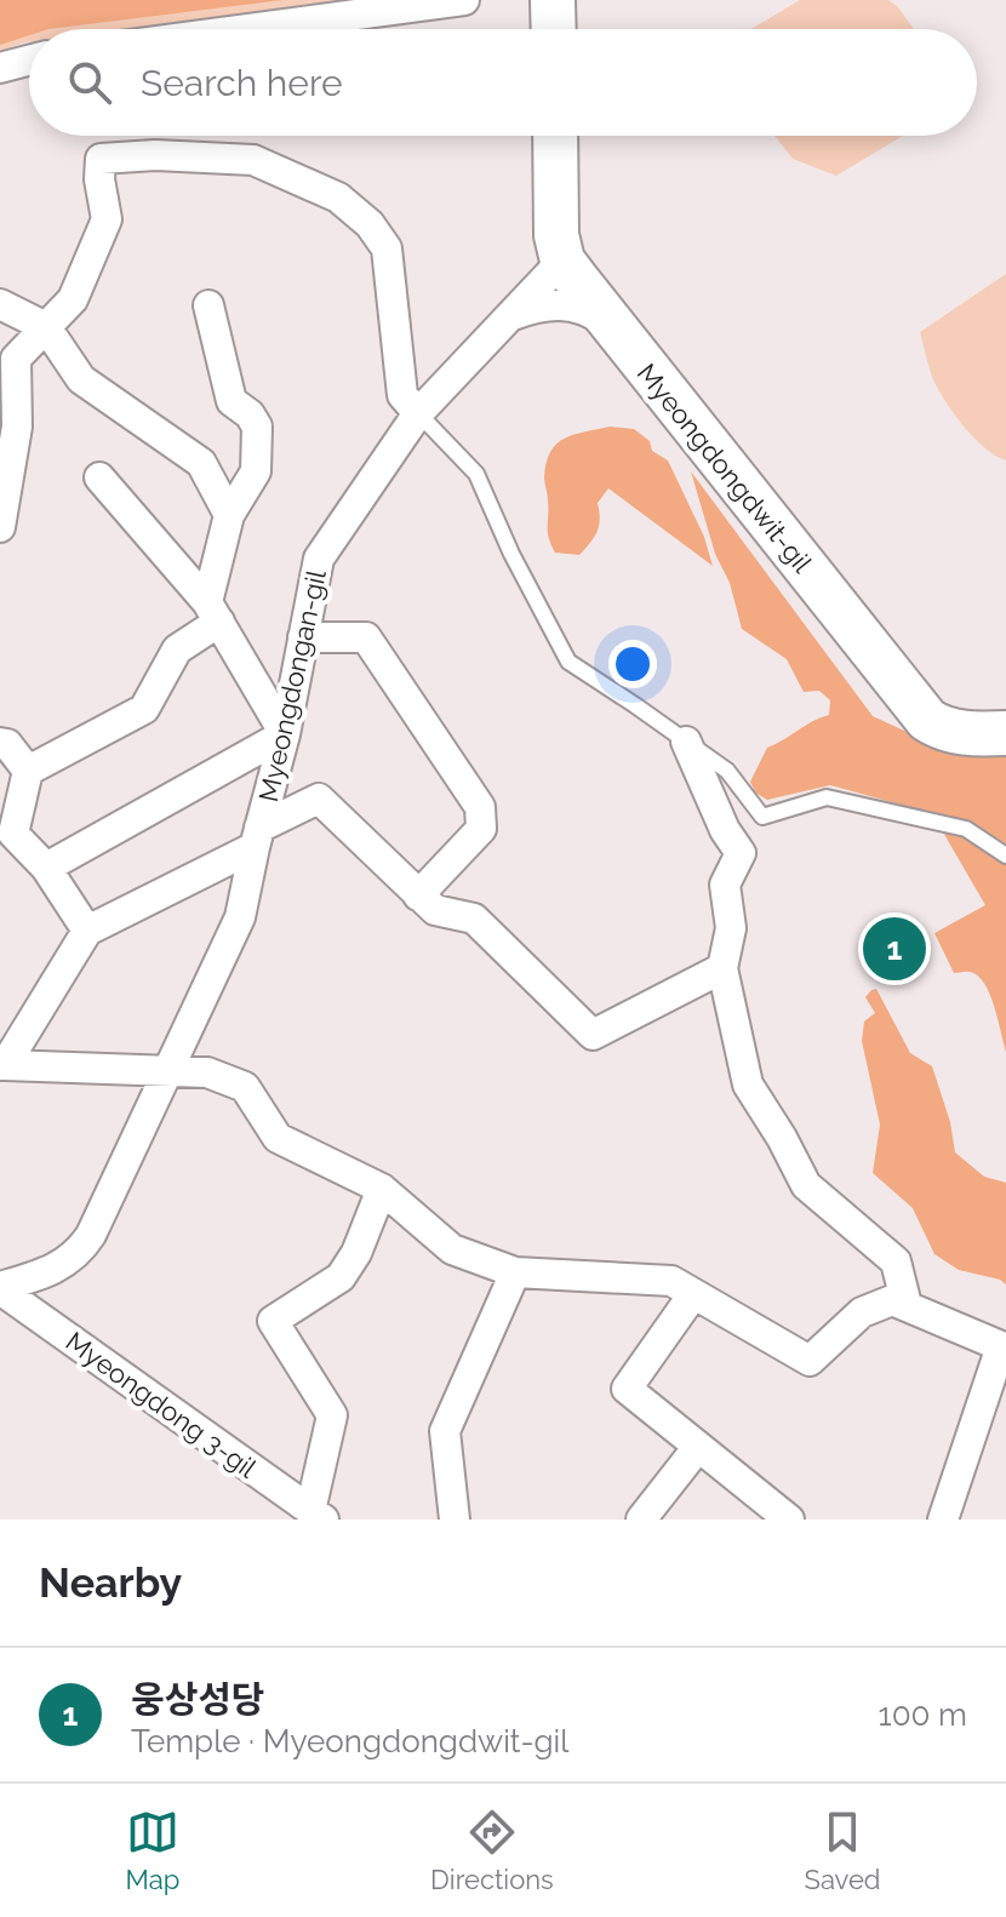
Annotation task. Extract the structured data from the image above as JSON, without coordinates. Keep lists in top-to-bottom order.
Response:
{
  "streets": {
    "street": ["Myeongdongdwit-gil", "Myeongdongan-gil", "Myeongdong 3-gil"]
  },
  "crossings": [
    ["Myeongdongdwit-gil", "Myeongdongan-gil"],
    ["Myeongdongan-gil", "Myeongdong 3-gil"]
  ],
  "page": {
    "search": "Search here",
    "pins": "1",
    "heading": "Nearby",
    "list": [
      {
        "mark": "1",
        "name": "웅상성당",
        "note": "Temple · Myeongdongdwit-gil",
        "value": "100 m"
      }
    ],
    "nav": ["Map", "Directions", "Saved"]
  }
}
